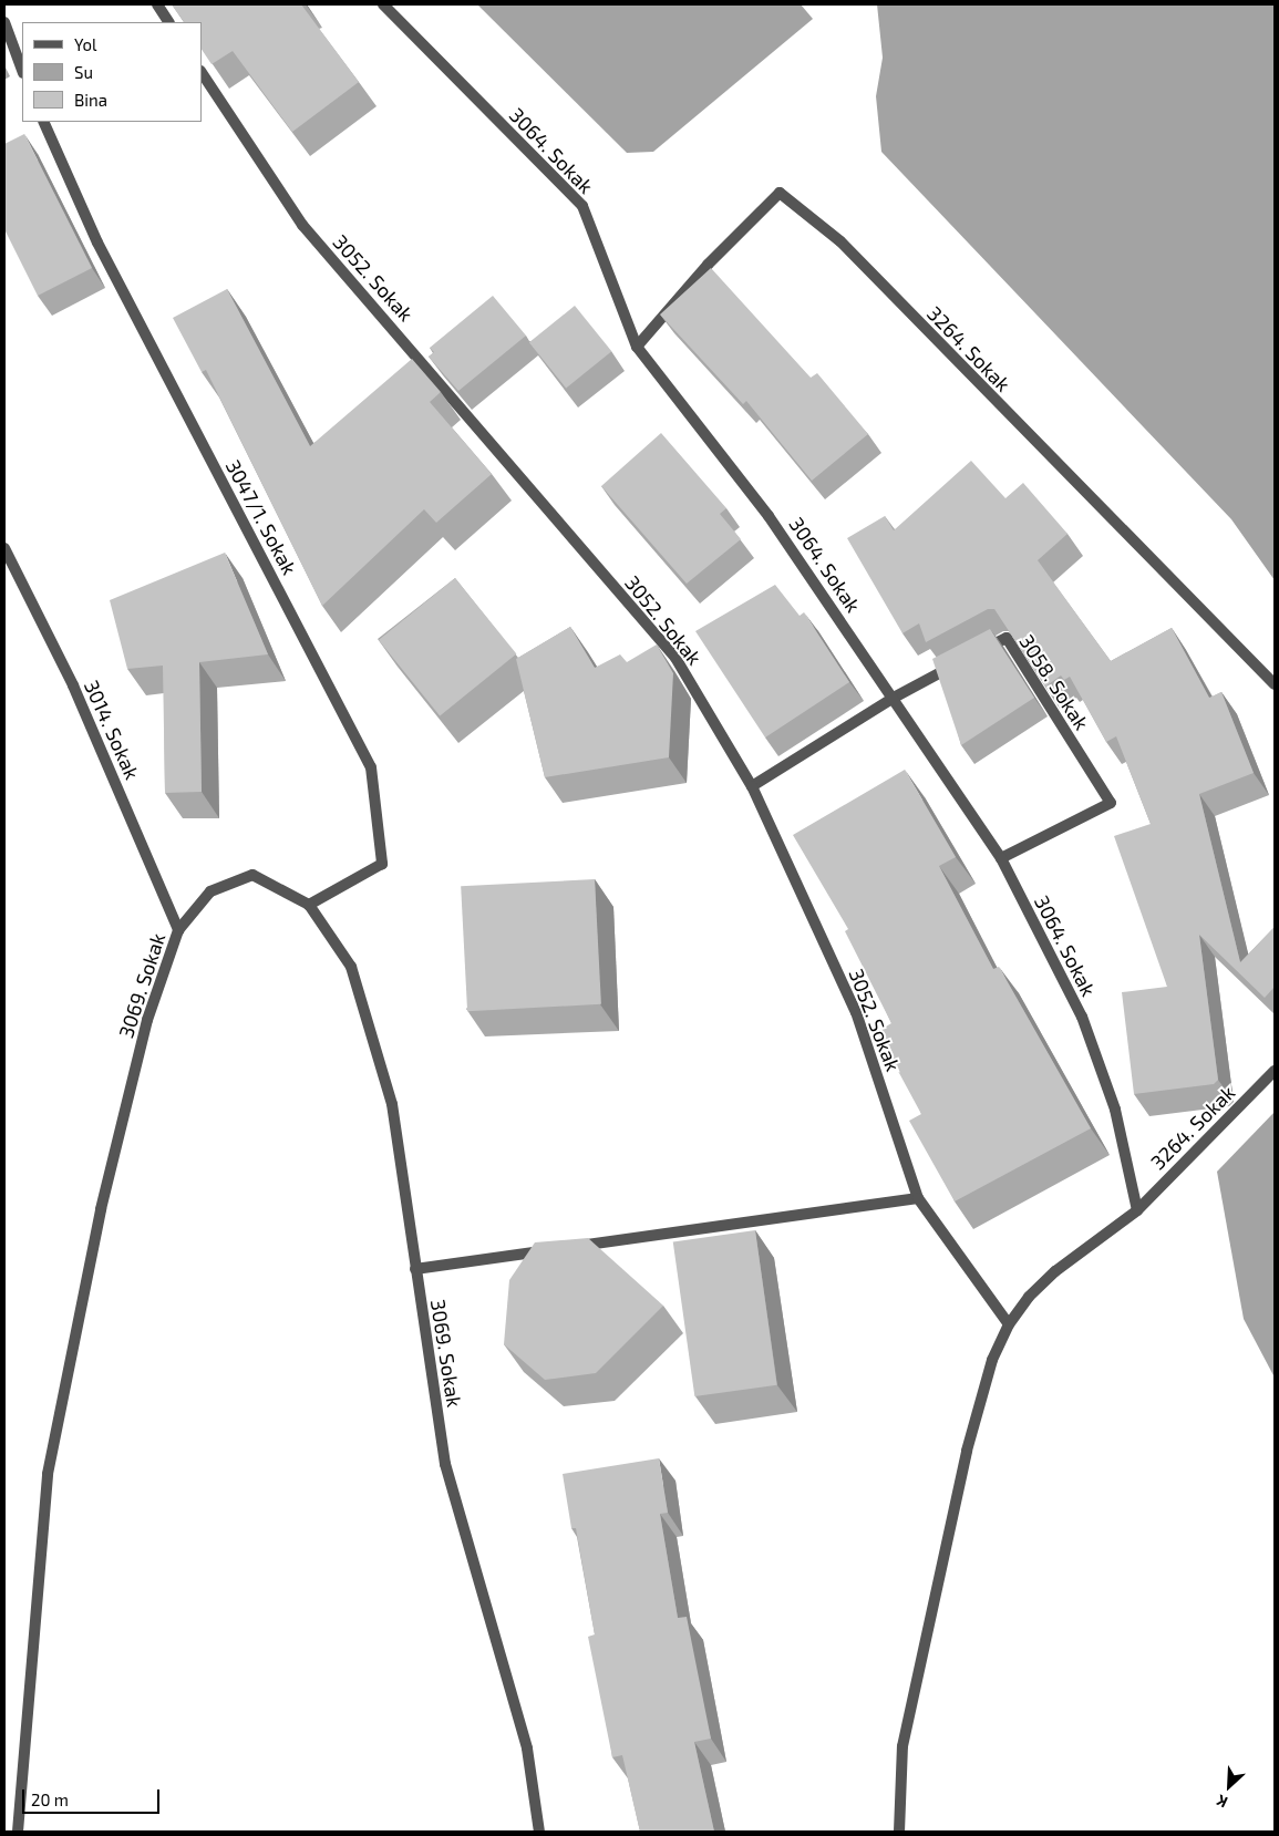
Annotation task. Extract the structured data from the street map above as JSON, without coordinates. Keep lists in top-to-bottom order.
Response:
{
  "streets": {
    "street": [
      "3064. Sokak",
      "3052. Sokak",
      "3264. Sokak",
      "3047/1. Sokak",
      "3058. Sokak",
      "3014. Sokak",
      "3069. Sokak"
    ]
  },
  "crossings": [
    ["3064. Sokak", "3264. Sokak"],
    ["3064. Sokak", "3058. Sokak"],
    ["3052. Sokak", "3264. Sokak"],
    ["3047/1. Sokak", "3069. Sokak"],
    ["3014. Sokak", "3069. Sokak"]
  ],
  "legend": ["Yol", "Su", "Bina"],
  "scale_bar": "20 m",
  "north": "bottom left"
}
